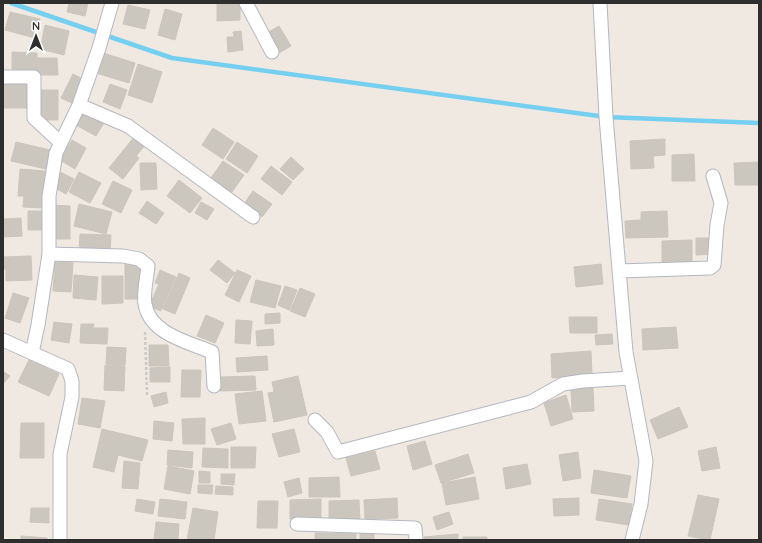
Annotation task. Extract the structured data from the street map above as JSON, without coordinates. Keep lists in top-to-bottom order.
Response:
{
  "north": "top"
}
